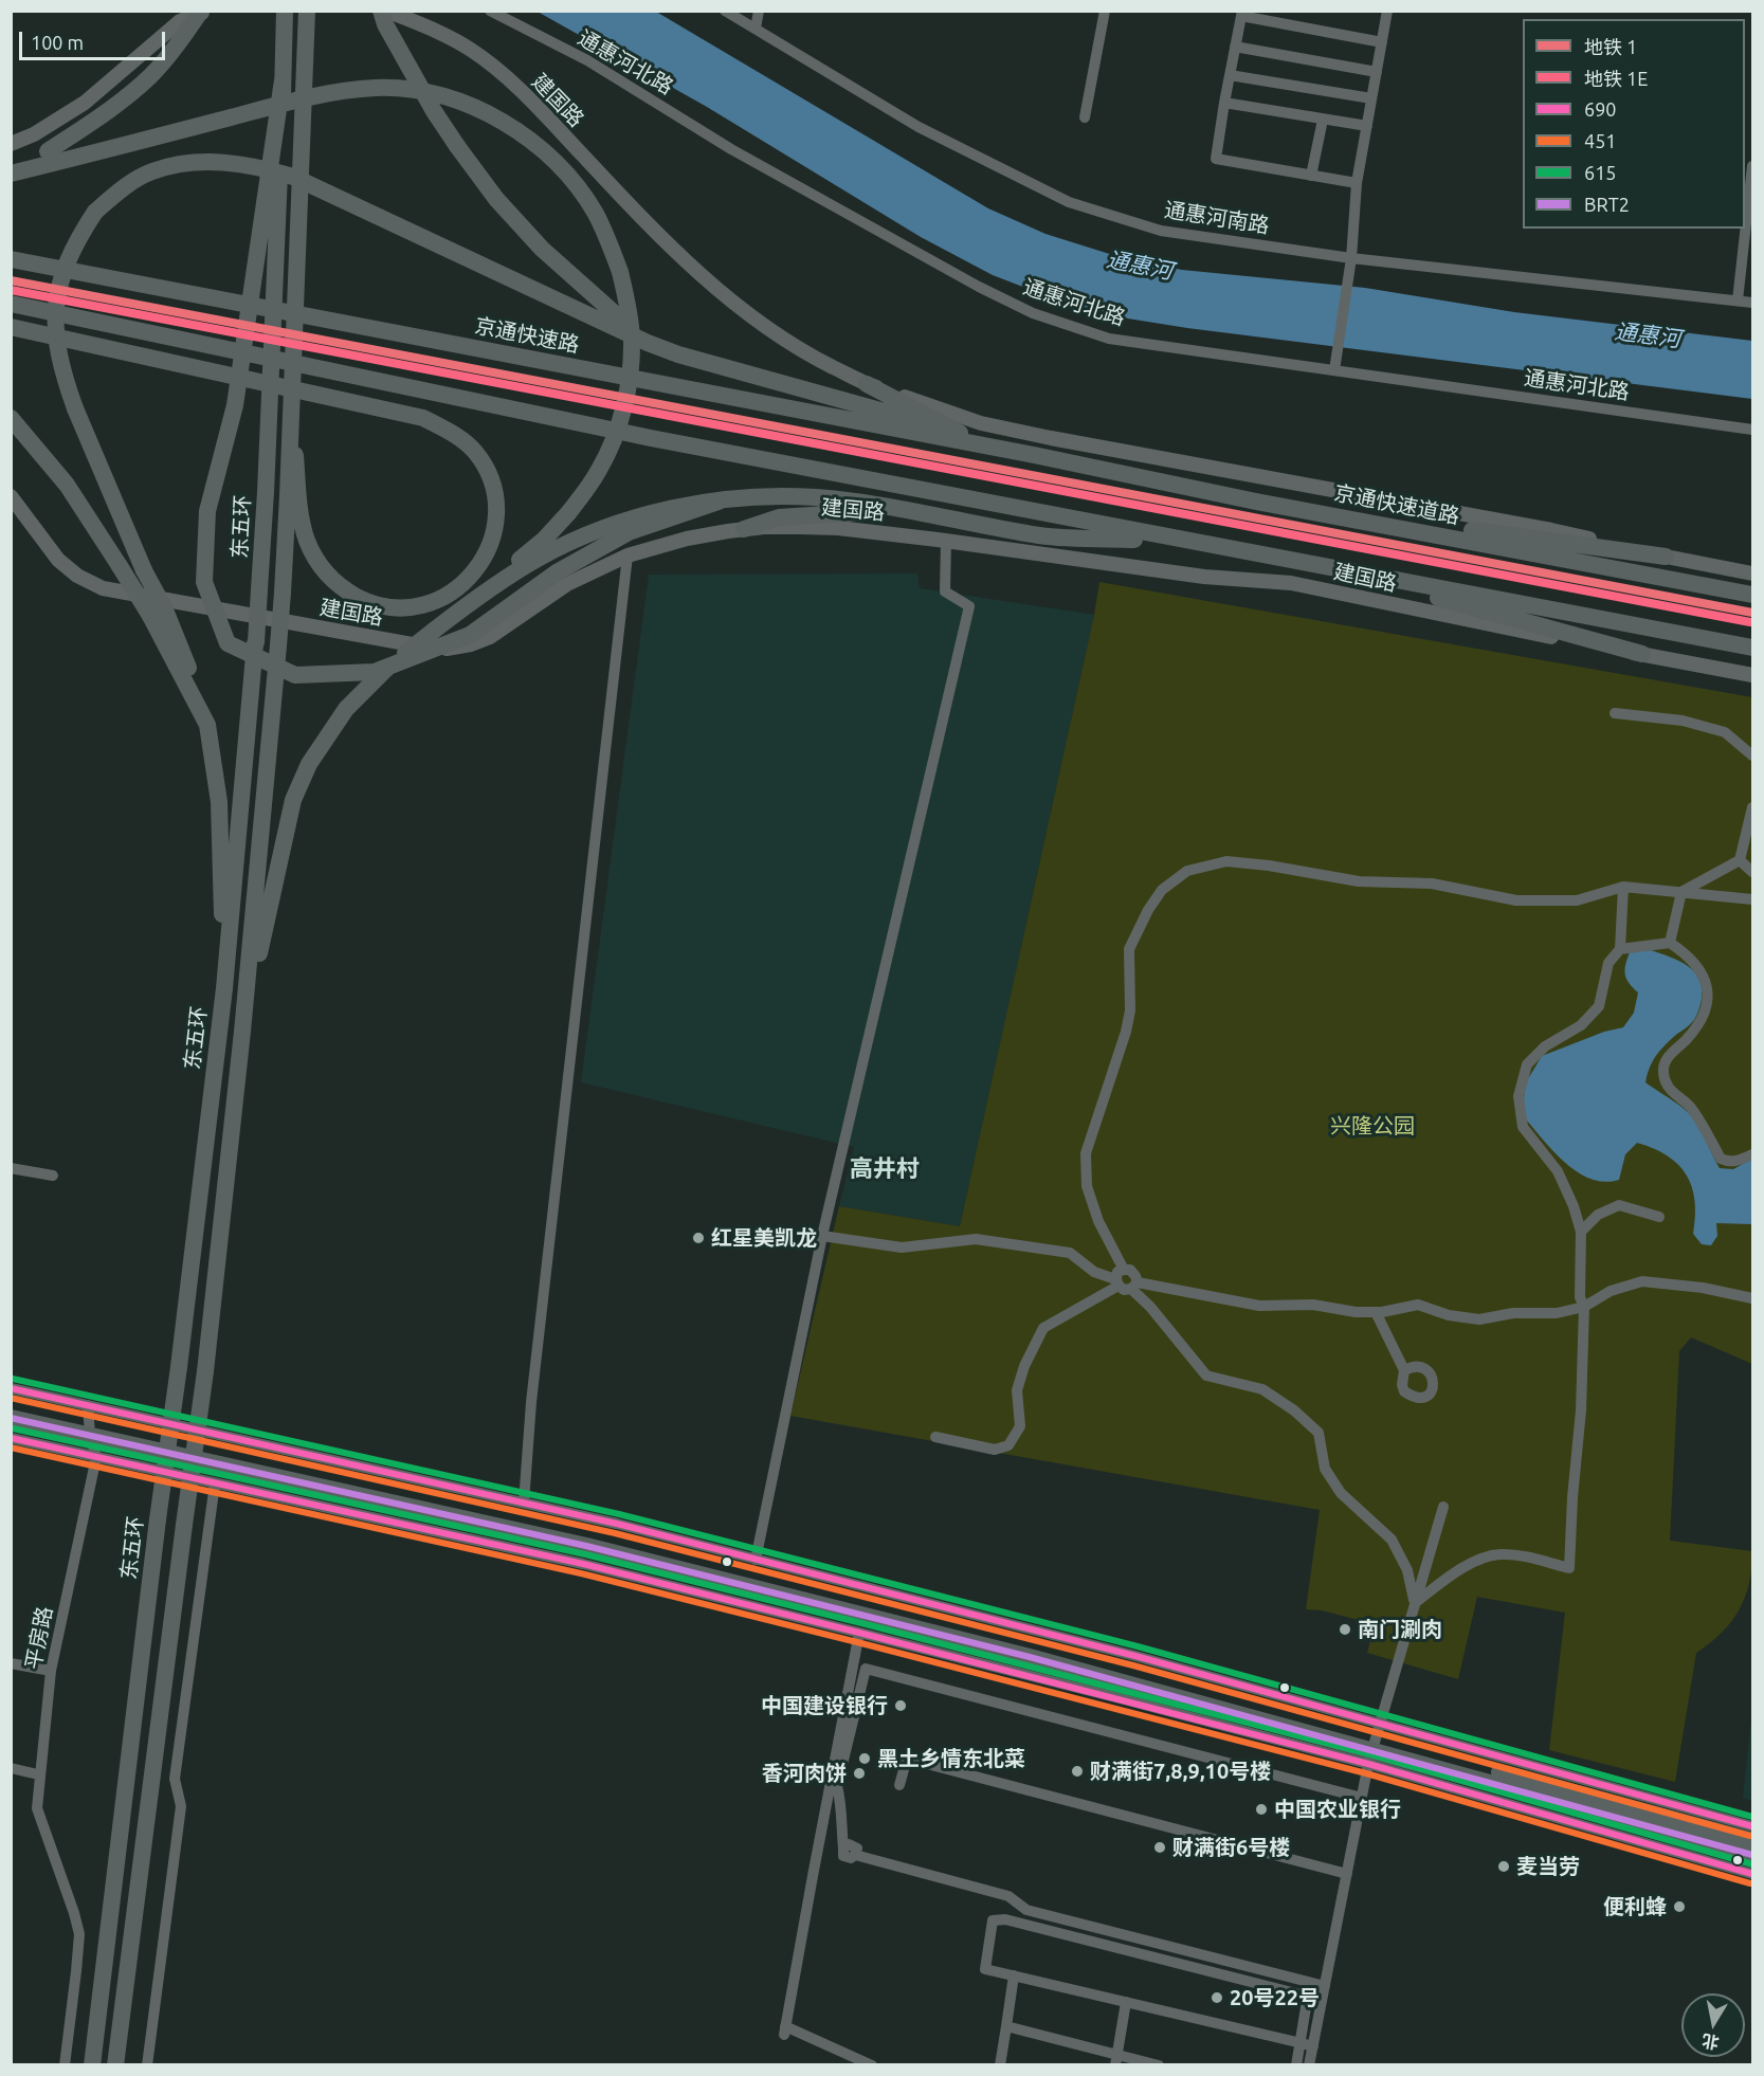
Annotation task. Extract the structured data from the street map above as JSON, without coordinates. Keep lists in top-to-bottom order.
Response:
{
  "streets": {
    "highway": ["京通快速路", "京通快速道路", "东五环"],
    "main road": ["建国路"],
    "street": ["通惠河北路", "通惠河南路", "平房路"]
  },
  "crossings": [
    ["京通快速路", "京通快速道路"]
  ],
  "districts": ["高井村"],
  "water": ["通惠河"],
  "parks": ["兴隆公园"],
  "places": [
    "红星美凯龙",
    "南门涮肉",
    "中国建设银行",
    "黑土乡情东北菜",
    "财满街7,8,9,10号楼",
    "香河肉饼",
    "中国农业银行",
    "财满街6号楼",
    "麦当劳",
    "便利蜂",
    "20号22号"
  ],
  "lines": [
    "metro line 1",
    "metro line 1E",
    "transit line 615",
    "transit line 690",
    "transit line 451",
    "transit line BRT2"
  ],
  "legend": [
    "地铁 1",
    "地铁 1E",
    "690",
    "451",
    "615",
    "BRT2"
  ],
  "scale_bar": "100 m",
  "north": "bottom"
}
